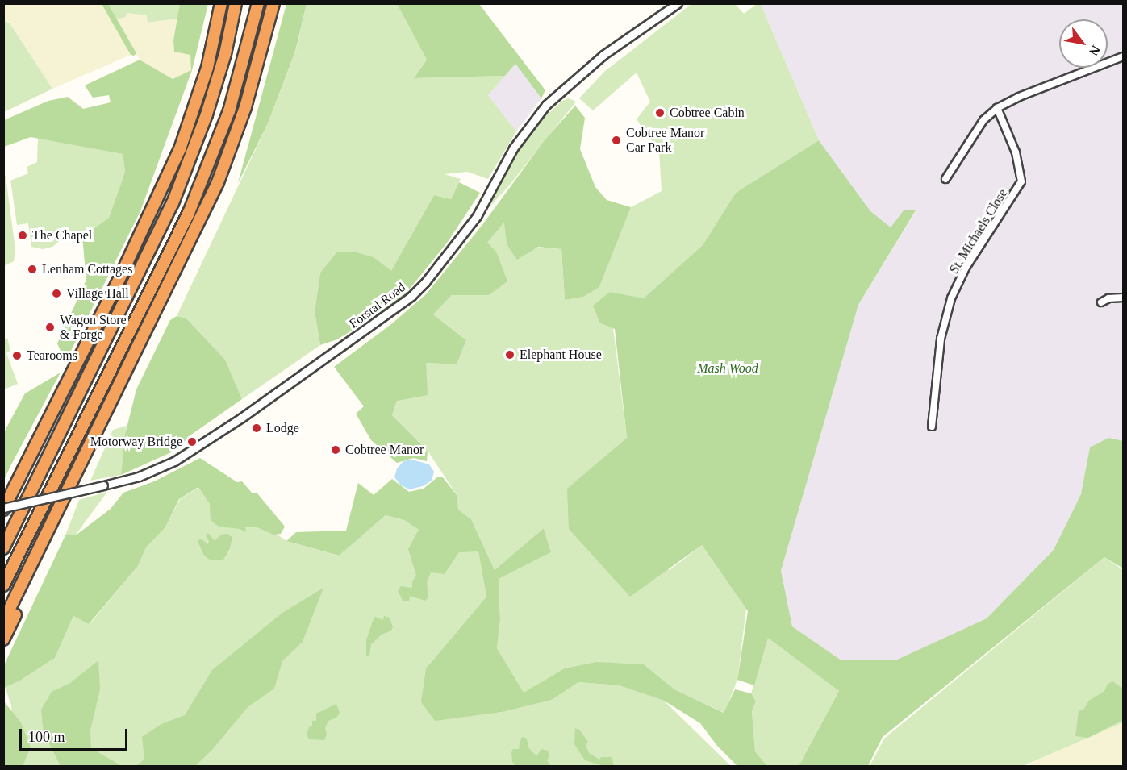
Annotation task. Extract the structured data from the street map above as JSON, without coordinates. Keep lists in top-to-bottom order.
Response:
{
  "streets": {
    "street": ["St. Michaels Close", "Forstal Road"]
  },
  "parks": ["Mash Wood"],
  "places": [
    "Cobtree Cabin",
    "Cobtree Manor Car Park",
    "The Chapel",
    "Lenham Cottages",
    "Village Hall",
    "Wagon Store & Forge",
    "Elephant House",
    "Tearooms",
    "Lodge",
    "Motorway Bridge",
    "Cobtree Manor"
  ],
  "scale_bar": "100 m",
  "north": "bottom right"
}
